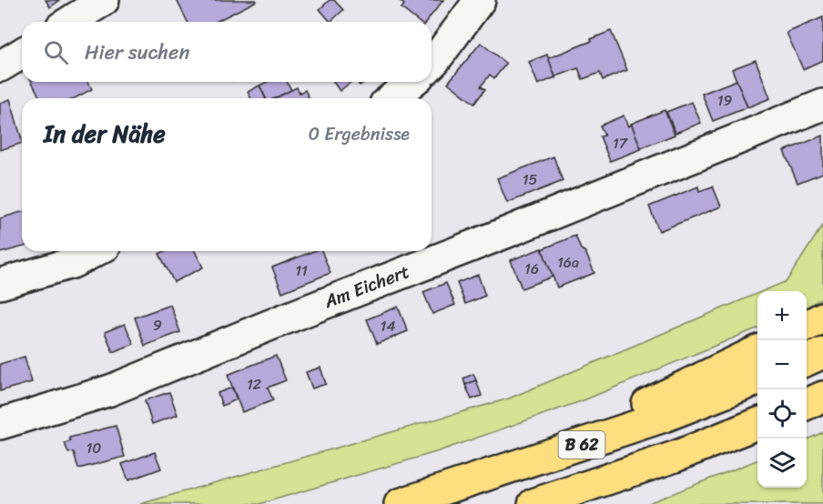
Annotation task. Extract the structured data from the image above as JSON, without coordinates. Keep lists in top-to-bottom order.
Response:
{
  "streets": {
    "highway": ["B 62"],
    "street": ["Am Eichert"]
  },
  "house_numbers": [
    "19",
    "17",
    "15",
    "16a",
    "16",
    "11",
    "9",
    "14",
    "12",
    "10"
  ],
  "page": {
    "search": "Hier suchen",
    "heading": ["In der Nähe", "0 Ergebnisse"],
    "map_buttons": ["+", "−"]
  }
}
